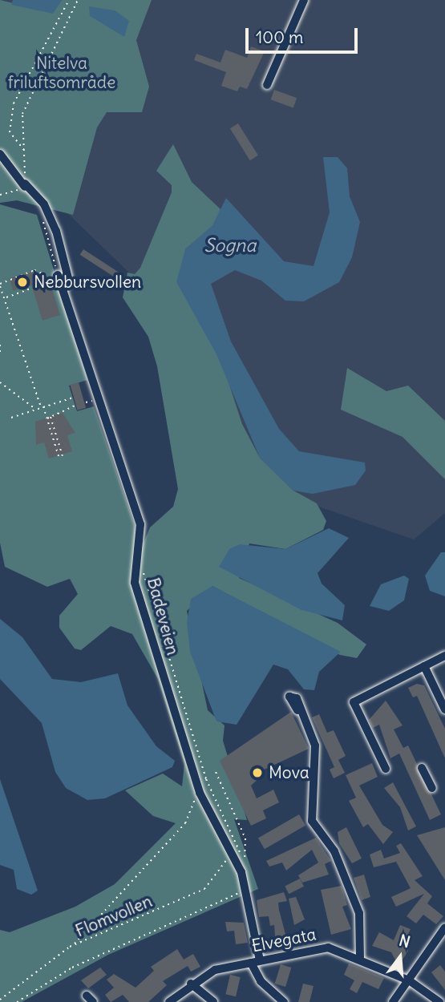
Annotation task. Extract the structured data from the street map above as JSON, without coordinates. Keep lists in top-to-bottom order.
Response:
{
  "streets": {
    "street": ["Badeveien", "Elvegata"],
    "path": ["Flomvollen"]
  },
  "crossings": [
    ["Badeveien", "Flomvollen"],
    ["Badeveien", "Elvegata"]
  ],
  "water": ["Sogna"],
  "parks": ["Nitelva friluftsområde"],
  "places": ["Nebbursvollen", "Mova"],
  "scale_bar": "100 m",
  "north": "top"
}
